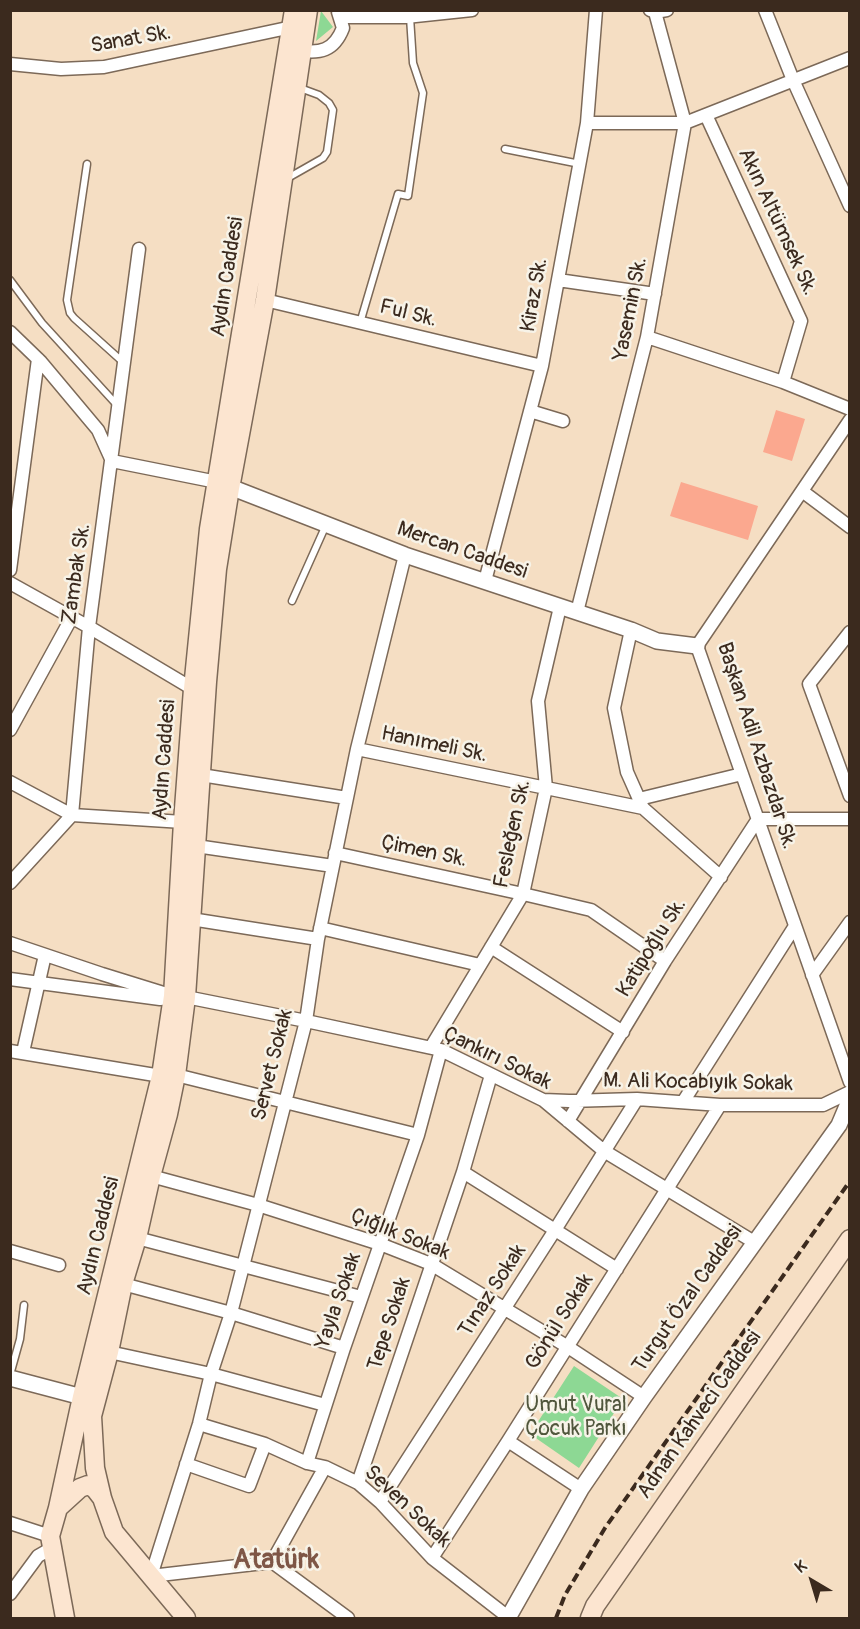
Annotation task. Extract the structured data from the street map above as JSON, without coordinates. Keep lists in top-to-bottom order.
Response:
{
  "streets": {
    "main road": ["Aydın Caddesi", "Adnan Kahveci Caddesi"],
    "street": [
      "Sanat Sk.",
      "Akın Altümsek Sk.",
      "Kiraz Sk.",
      "Yasemin Sk.",
      "Ful Sk.",
      "Mercan Caddesi",
      "Zambak Sk.",
      "Hanımeli Sk.",
      "Başkan Adil Azbazdar Sk.",
      "Fesleğen Sk.",
      "Çimen Sk.",
      "Katipoğlu Sk.",
      "Çankırı Sokak",
      "Servet Sokak",
      "M. Ali Kocabıyık Sokak",
      "Çığlık Sokak",
      "Tınaz Sokak",
      "Turgut Özal Caddesi",
      "Yayla Sokak",
      "Gönül Sokak",
      "Tepe Sokak",
      "Seven Sokak"
    ]
  },
  "crossings": [
    ["Sanat Sk.", "Aydın Caddesi"],
    ["Aydın Caddesi", "Ful Sk."],
    ["Aydın Caddesi", "Mercan Caddesi"],
    ["Aydın Caddesi", "Çimen Sk."],
    ["Aydın Caddesi", "Çankırı Sokak"],
    ["Aydın Caddesi", "Servet Sokak"],
    ["Aydın Caddesi", "Çığlık Sokak"],
    ["Kiraz Sk.", "Ful Sk."],
    ["Kiraz Sk.", "Mercan Caddesi"],
    ["Yasemin Sk.", "Mercan Caddesi"],
    ["Mercan Caddesi", "Başkan Adil Azbazdar Sk."],
    ["Mercan Caddesi", "Fesleğen Sk."],
    ["Mercan Caddesi", "Servet Sokak"],
    ["Hanımeli Sk.", "Fesleğen Sk."],
    ["Hanımeli Sk.", "Servet Sokak"],
    ["Başkan Adil Azbazdar Sk.", "Katipoğlu Sk."],
    ["Fesleğen Sk.", "Çimen Sk."],
    ["Fesleğen Sk.", "Çankırı Sokak"],
    ["Fesleğen Sk.", "Yayla Sokak"],
    ["Çimen Sk.", "Katipoğlu Sk."],
    ["Çimen Sk.", "Servet Sokak"],
    ["Katipoğlu Sk.", "Çankırı Sokak"],
    ["Katipoğlu Sk.", "M. Ali Kocabıyık Sokak"],
    ["Çankırı Sokak", "Servet Sokak"],
    ["Çankırı Sokak", "M. Ali Kocabıyık Sokak"],
    ["Çankırı Sokak", "Tınaz Sokak"],
    ["Çankırı Sokak", "Turgut Özal Caddesi"],
    ["Çankırı Sokak", "Yayla Sokak"],
    ["Çankırı Sokak", "Gönül Sokak"],
    ["Çankırı Sokak", "Tepe Sokak"],
    ["Servet Sokak", "Çığlık Sokak"],
    ["Servet Sokak", "Seven Sokak"],
    ["M. Ali Kocabıyık Sokak", "Tınaz Sokak"],
    ["M. Ali Kocabıyık Sokak", "Gönül Sokak"],
    ["Çığlık Sokak", "Tınaz Sokak"],
    ["Çığlık Sokak", "Turgut Özal Caddesi"],
    ["Çığlık Sokak", "Yayla Sokak"],
    ["Çığlık Sokak", "Gönül Sokak"],
    ["Çığlık Sokak", "Tepe Sokak"],
    ["Tınaz Sokak", "Seven Sokak"],
    ["Turgut Özal Caddesi", "Seven Sokak"],
    ["Yayla Sokak", "Seven Sokak"],
    ["Gönül Sokak", "Seven Sokak"],
    ["Tepe Sokak", "Seven Sokak"]
  ],
  "districts": ["Atatürk"],
  "parks": ["Umut Vural Çocuk Parkı"],
  "north": "top left"
}
